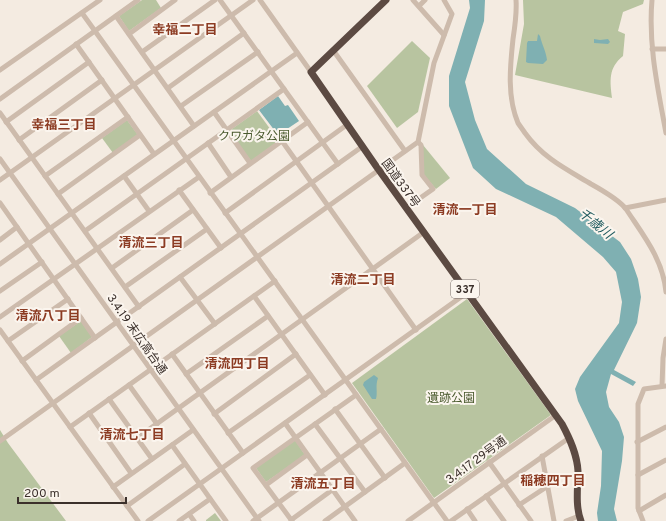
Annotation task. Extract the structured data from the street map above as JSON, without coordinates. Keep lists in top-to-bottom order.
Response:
{
  "streets": {
    "highway": ["国道337号", "337"],
    "street": ["3.4.19 末広高台通", "3.4.17 29号通"]
  },
  "crossings": [
    ["国道337号", "3.4.17 29号通"]
  ],
  "districts": [
    "幸福二丁目",
    "幸福三丁目",
    "清流一丁目",
    "清流三丁目",
    "清流二丁目",
    "清流八丁目",
    "清流四丁目",
    "清流七丁目",
    "稲穂四丁目",
    "清流五丁目"
  ],
  "water": ["千歳川"],
  "parks": ["クワガタ公園", "遺跡公園"],
  "scale_bar": "200 m"
}
